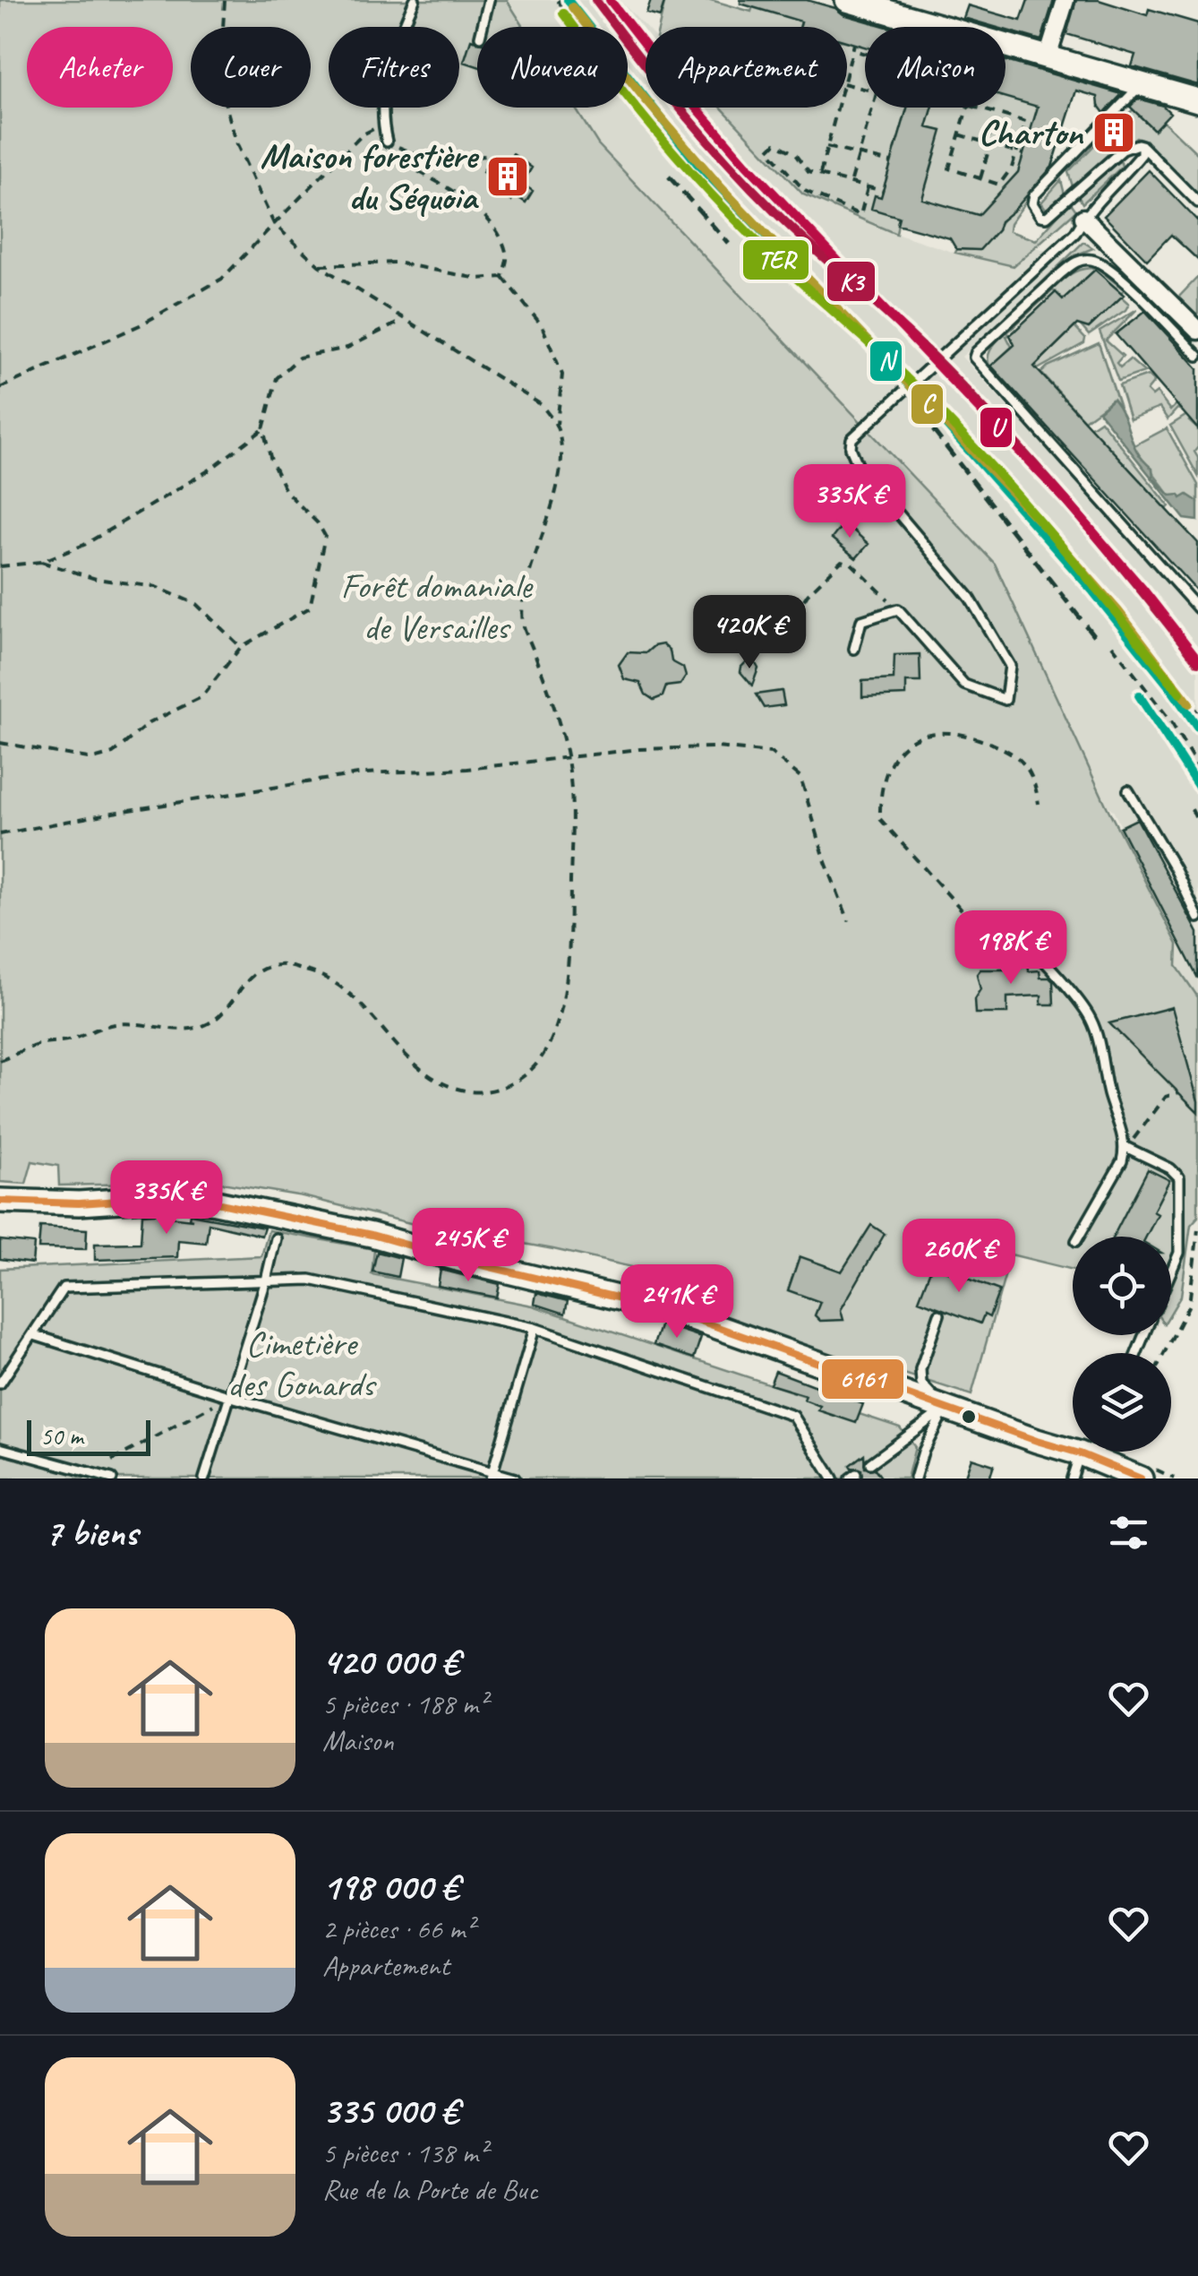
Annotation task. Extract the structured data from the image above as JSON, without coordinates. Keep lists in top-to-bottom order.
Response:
{
  "parks": ["Forêt domaniale de Versailles", "Cimetière des Gonards"],
  "places": {
    "building": ["Charton", "Maison forestière du Séquoia"]
  },
  "lines": [
    "transit line N",
    "transit line K3",
    "transit line U",
    "transit line C",
    "transit line TER",
    "transit line 6161"
  ],
  "scale_bar": "50 m",
  "page": {
    "chip": [
      "Acheter",
      "Louer",
      "Filtres",
      "Nouveau",
      "Appartement",
      "Maison"
    ],
    "price": [
      "335K €",
      "420K €",
      "198K €",
      "335K €",
      "245K €",
      "260K €",
      "241K €"
    ],
    "scale": "50 m",
    "heading": "7 biens",
    "list": [
      {
        "name": "420 000 €",
        "note": "5 pièces · 188 m² · Maison"
      },
      {
        "name": "198 000 €",
        "note": "2 pièces · 66 m² · Appartement"
      },
      {
        "name": "335 000 €",
        "note": "5 pièces · 138 m² · Rue de la Porte de Buc"
      }
    ]
  }
}
